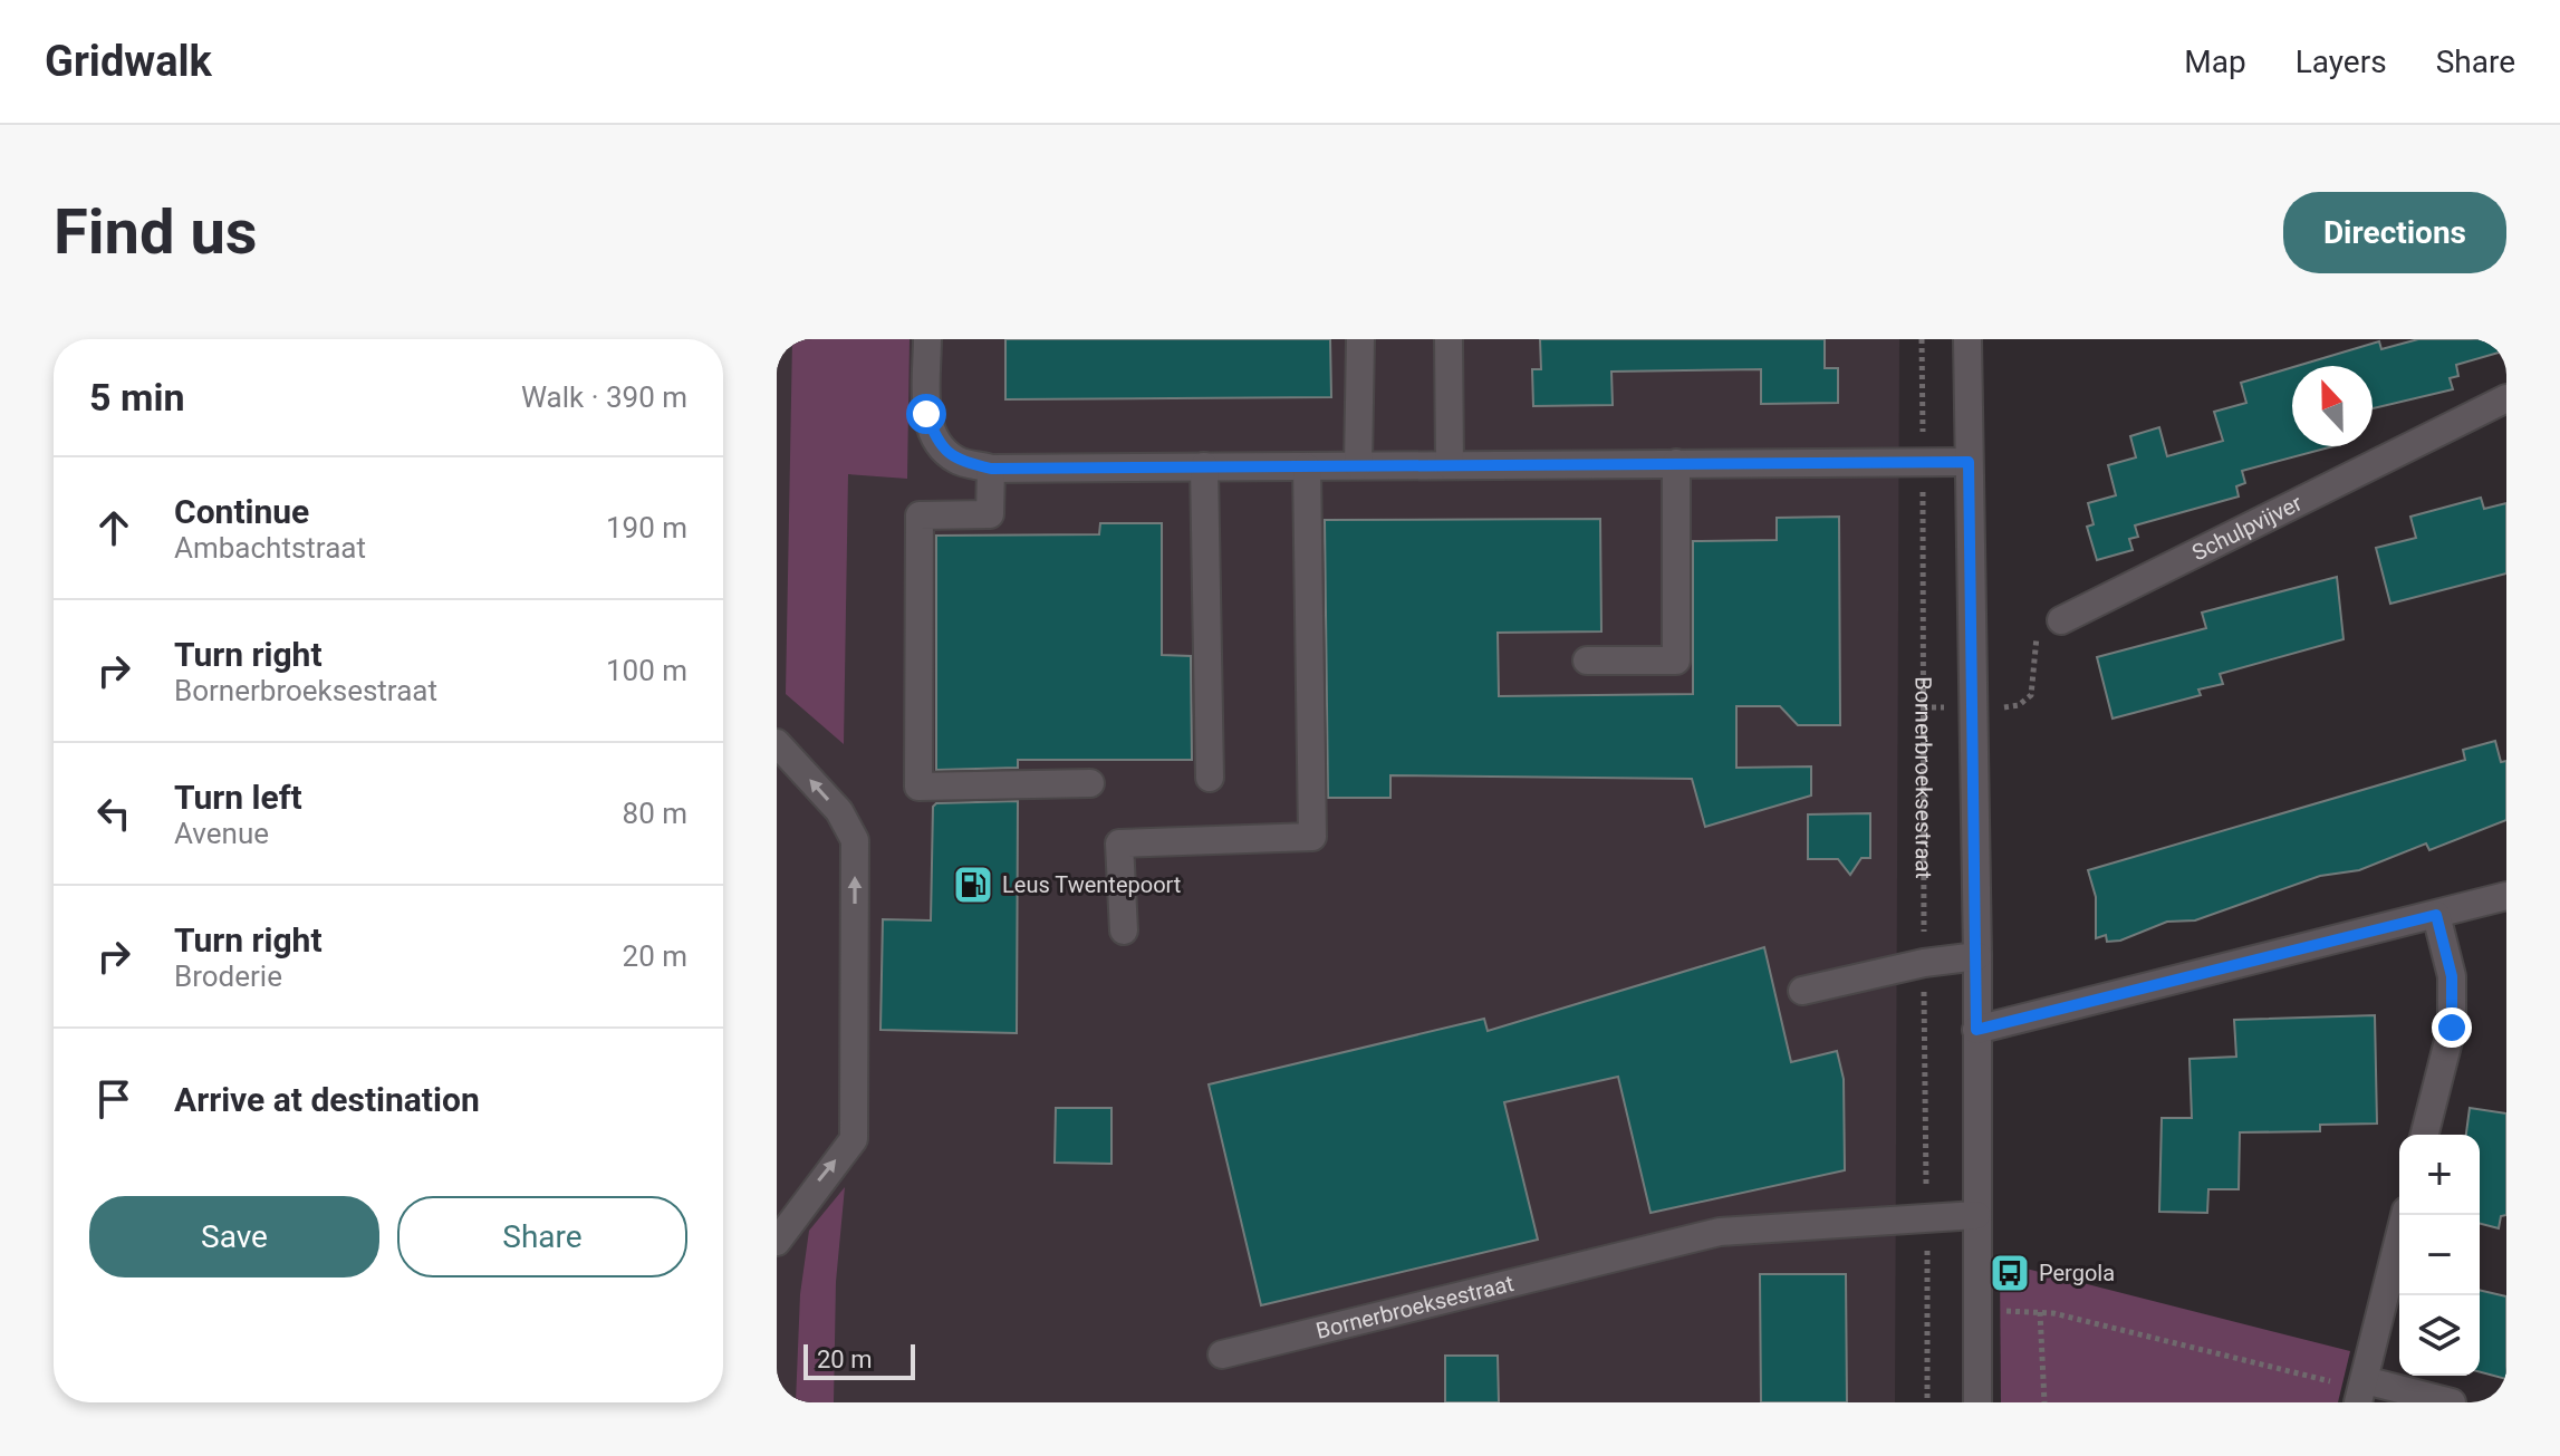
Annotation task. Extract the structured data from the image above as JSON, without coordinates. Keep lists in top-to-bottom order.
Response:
{
  "streets": {
    "street": ["Schulpvijver", "Bornerbroeksestraat"]
  },
  "places": {
    "fuel station": ["Leus Twentepoort"],
    "bus stop": ["Pergola"]
  },
  "scale_bar": "20 m",
  "north": "top",
  "page": {
    "header": "Gridwalk",
    "nav": ["Map", "Layers", "Share"],
    "buttons": [
      "Directions",
      ["Save", "Share"]
    ],
    "title": "Find us",
    "heading": ["5 min", "Walk · 390 m"],
    "list": [
      ["Continue", "Ambachtstraat", "190 m"],
      ["Turn right", "Bornerbroeksestraat", "100 m"],
      ["Turn left", "Avenue", "80 m"],
      ["Turn right", "Broderie", "20 m"],
      "Arrive at destination"
    ],
    "map_buttons": ["+", "−"],
    "scale": "20 m"
  }
}
